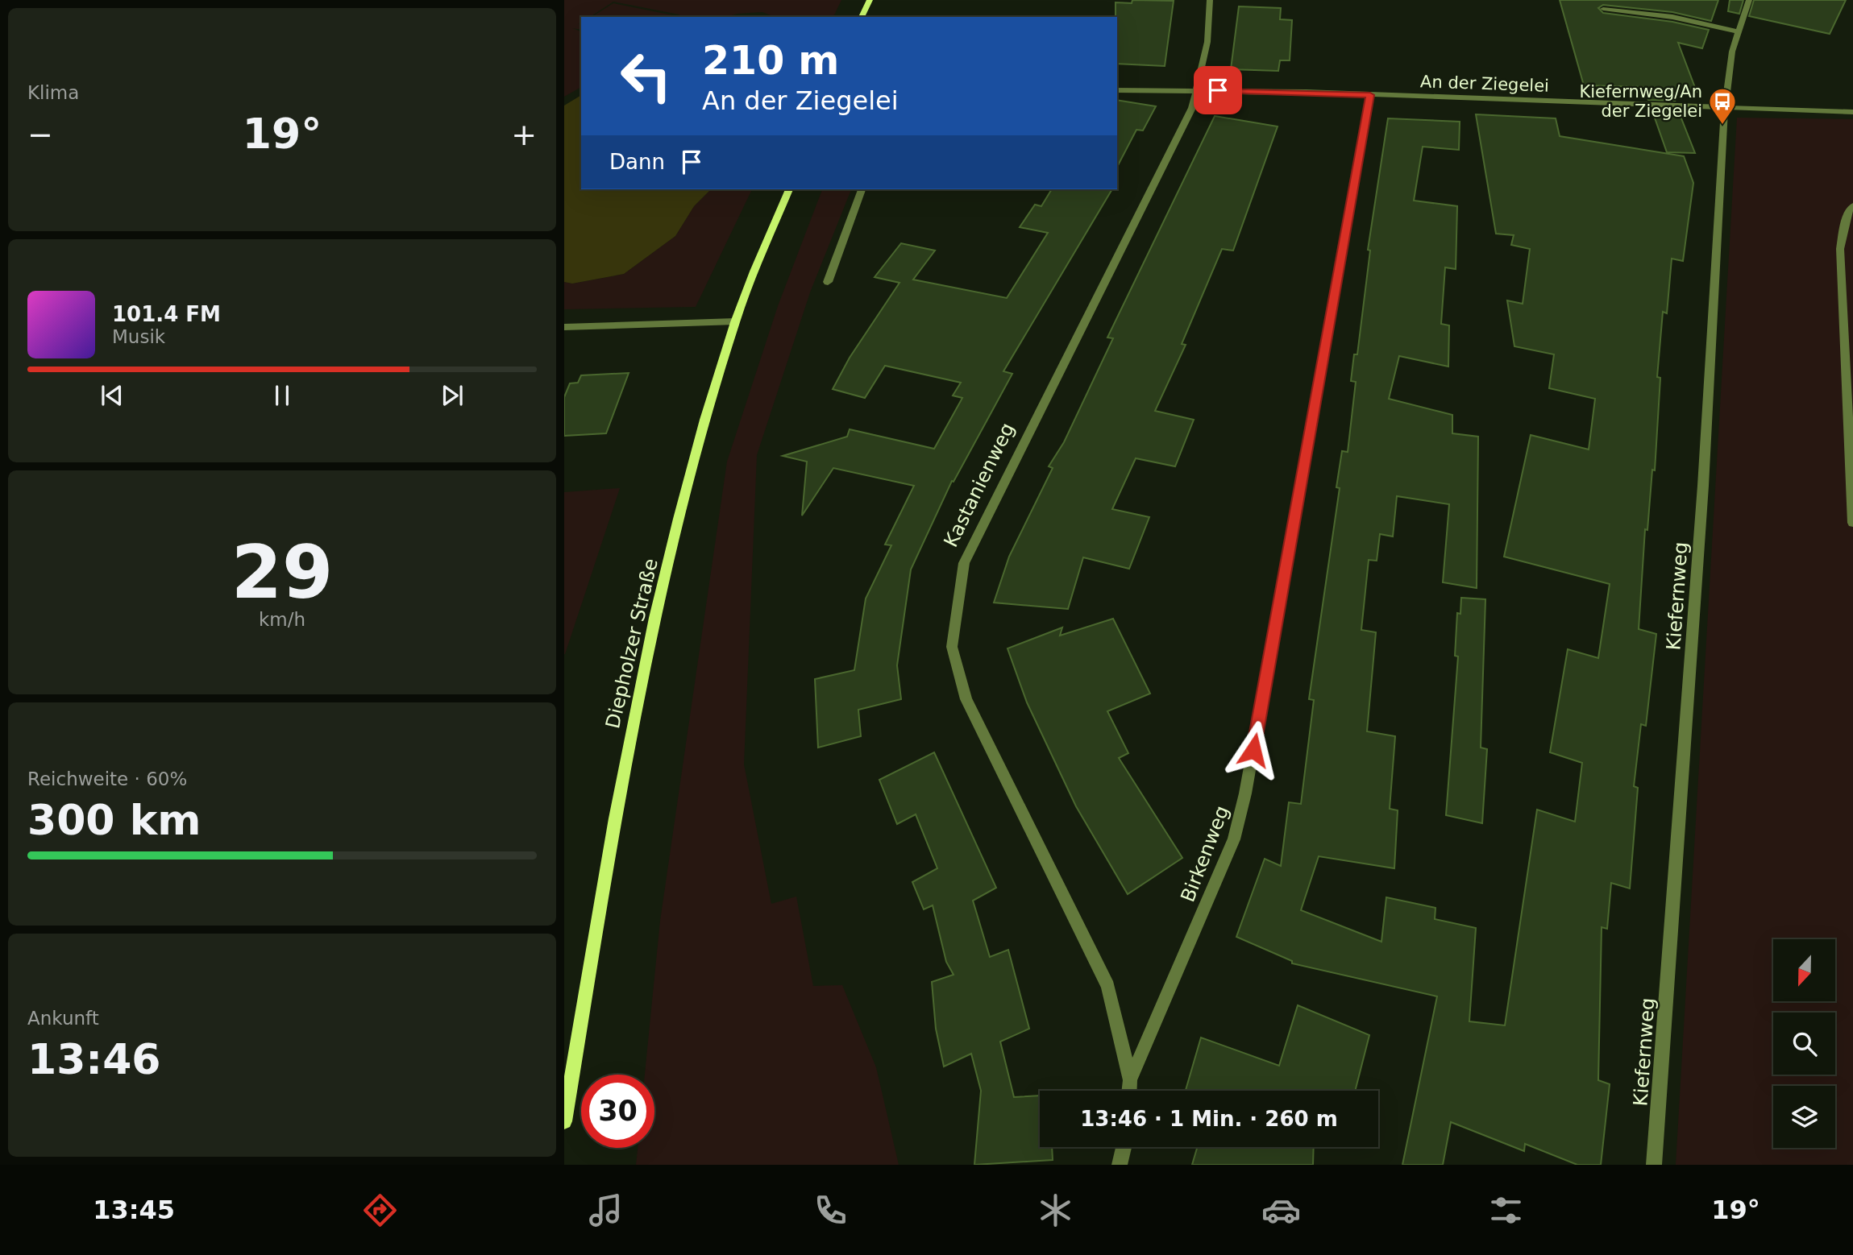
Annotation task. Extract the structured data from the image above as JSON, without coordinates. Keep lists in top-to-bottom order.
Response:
{
  "streets": {
    "main road": ["Diepholzer Straße"],
    "street": [
      "An der Ziegelei",
      "Kastanienweg",
      "Kiefernweg",
      "Birkenweg"
    ]
  },
  "crossings": [
    ["An der Ziegelei", "Kastanienweg"],
    ["An der Ziegelei", "Kiefernweg"],
    ["An der Ziegelei", "Birkenweg"],
    ["Kastanienweg", "Birkenweg"]
  ],
  "places": {
    "bus stop": ["Kiefernweg/An der Ziegelei"]
  },
  "north": "bottom",
  "page": {
    "tile": [
      "Klima",
      ["29", "km/h"],
      ["Reichweite · 60%", "300 km"],
      ["Ankunft", "13:46"]
    ],
    "turn": ["210 m", "An der Ziegelei"],
    "heat": ["−", "19°", "+"],
    "then": "Dann",
    "song": ["101.4 FM", "Musik"],
    "limit": "30",
    "trip": "13:46 · 1 Min. · 260 m",
    "tabs": ["13:45", "19°"]
  }
}
